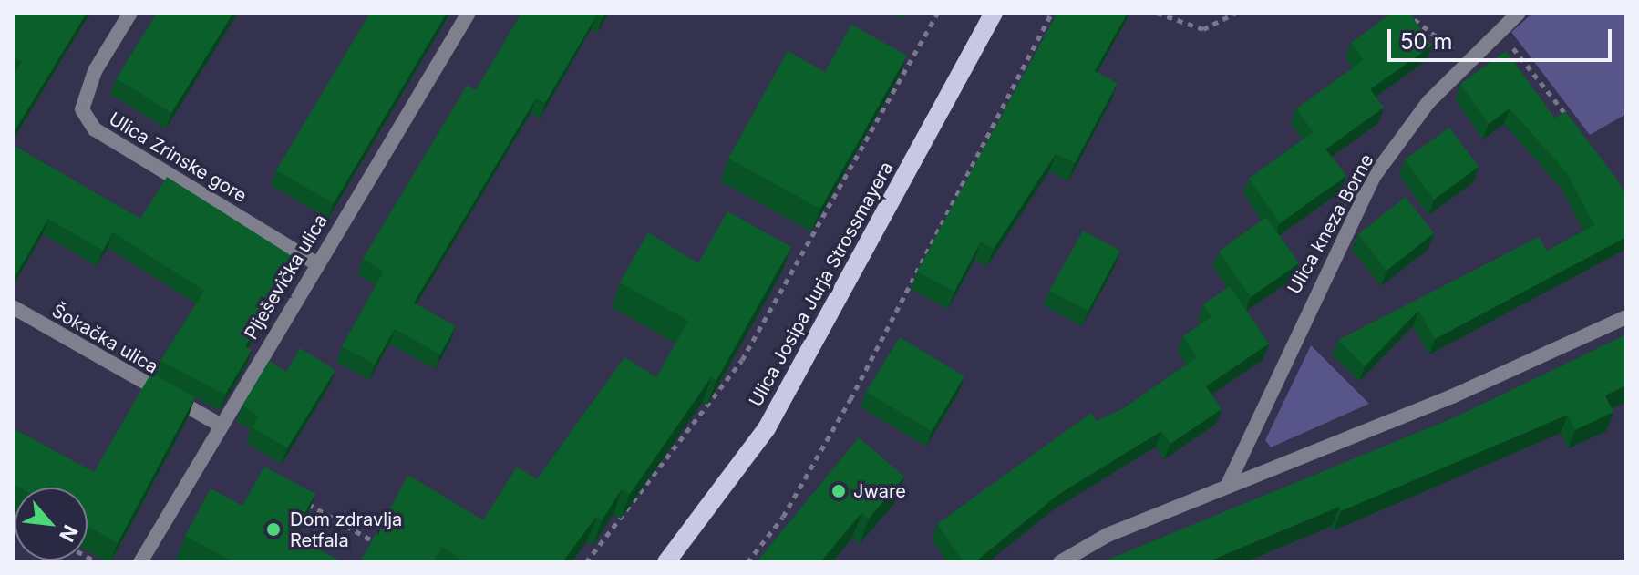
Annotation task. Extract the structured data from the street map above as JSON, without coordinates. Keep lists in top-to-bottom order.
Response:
{
  "streets": {
    "main road": ["Ulica Josipa Jurja Strossmayera"],
    "street": [
      "Ulica Zrinske gore",
      "Ulica kneza Borne",
      "Plješevička ulica",
      "Šokačka ulica"
    ]
  },
  "crossings": [
    ["Ulica Zrinske gore", "Plješevička ulica"],
    ["Plješevička ulica", "Šokačka ulica"]
  ],
  "places": ["Jware", "Dom zdravlja Retfala"],
  "scale_bar": "50 m",
  "north": "bottom right"
}
